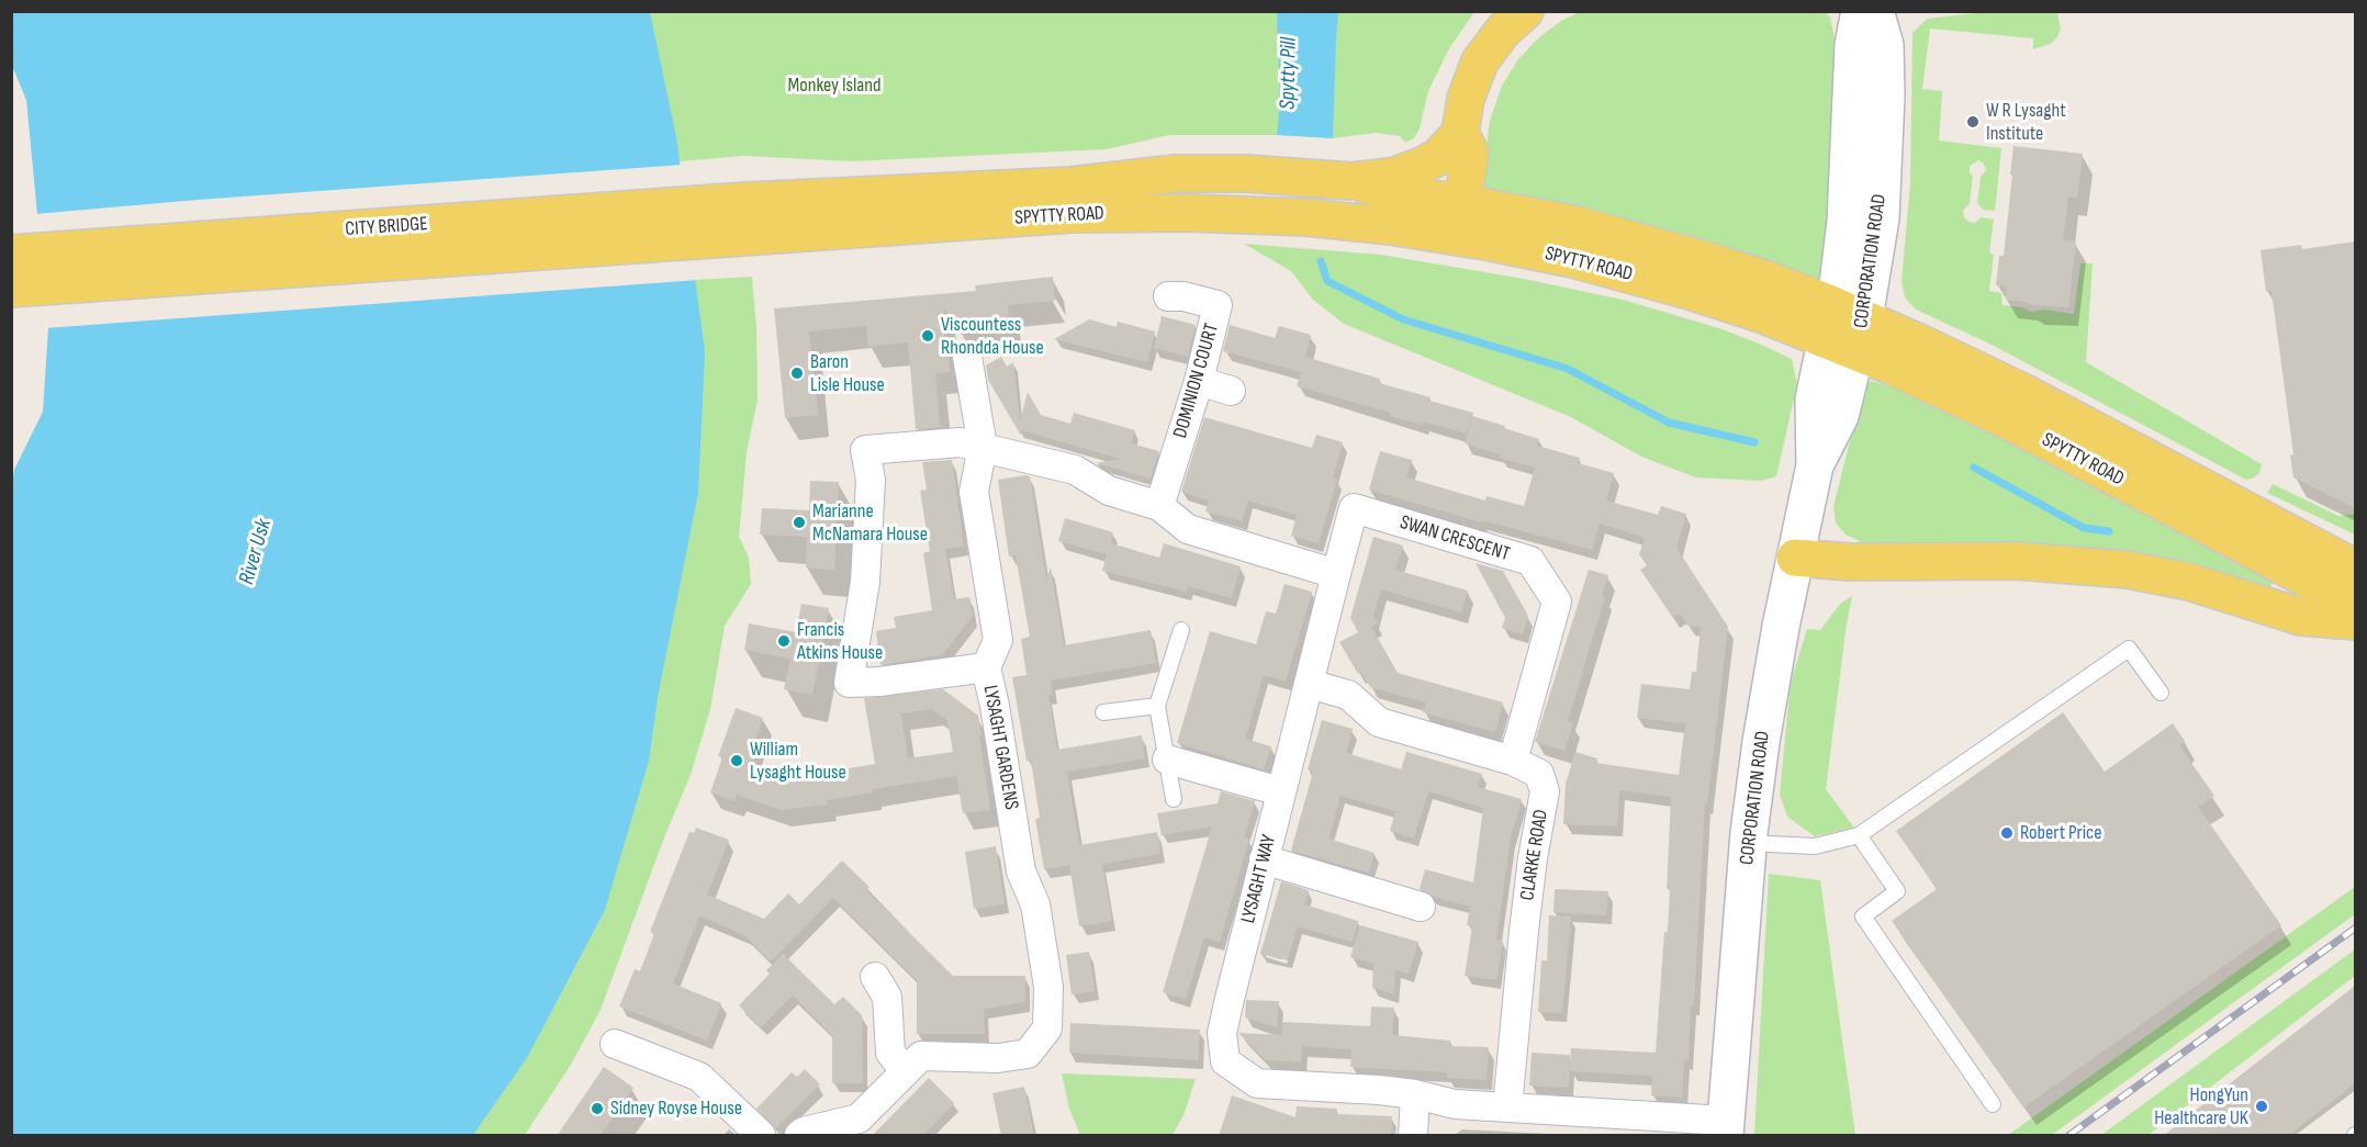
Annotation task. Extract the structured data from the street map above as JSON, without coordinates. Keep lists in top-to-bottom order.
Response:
{
  "streets": {
    "main road": ["SPYTTY ROAD", "CITY BRIDGE"],
    "street": [
      "CORPORATION ROAD",
      "DOMINION COURT",
      "SWAN CRESCENT",
      "LYSAGHT GARDENS",
      "CLARKE ROAD",
      "LYSAGHT WAY"
    ]
  },
  "crossings": [
    ["SPYTTY ROAD", "CITY BRIDGE"],
    ["SPYTTY ROAD", "CORPORATION ROAD"],
    ["CORPORATION ROAD", "LYSAGHT WAY"],
    ["SWAN CRESCENT", "CLARKE ROAD"],
    ["SWAN CRESCENT", "LYSAGHT WAY"],
    ["CLARKE ROAD", "LYSAGHT WAY"]
  ],
  "water": ["Spytty Pill", "River Usk"],
  "parks": ["Monkey Island"],
  "places": [
    "W R Lysaght Institute",
    "Viscountess Rhondda House",
    "Baron Lisle House",
    "Marianne McNamara House",
    "Francis Atkins House",
    "William Lysaght House",
    "Robert Price",
    "HongYun Healthcare UK",
    "Sidney Royse House"
  ]
}
